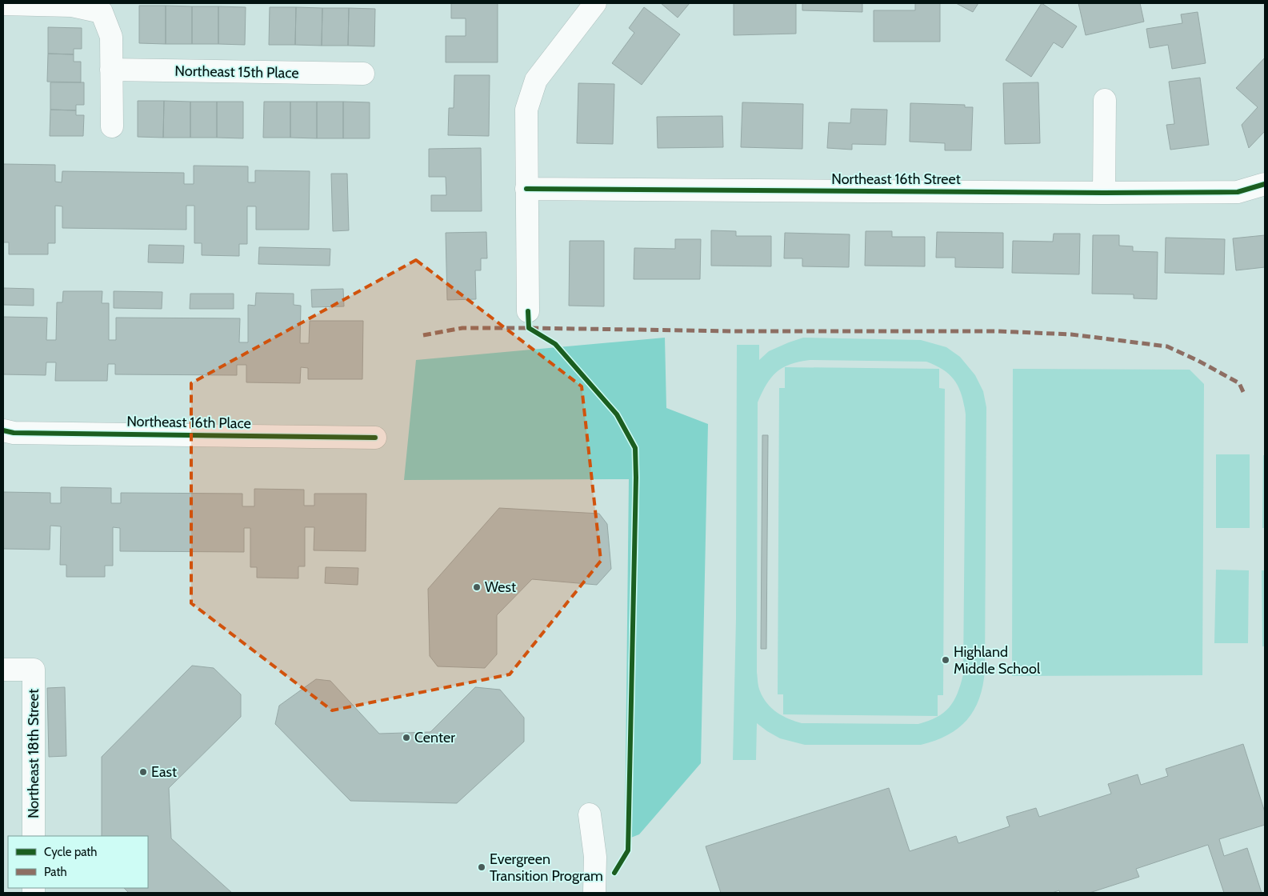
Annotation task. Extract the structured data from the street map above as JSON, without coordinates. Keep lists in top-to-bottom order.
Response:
{
  "streets": {
    "street": [
      "Northeast 15th Place",
      "Northeast 16th Street",
      "Northeast 16th Place",
      "Northeast 18th Street"
    ]
  },
  "places": [
    "West",
    "Highland Middle School",
    "Center",
    "East",
    "Evergreen Transition Program"
  ],
  "legend": ["Cycle path", "Path"]
}
